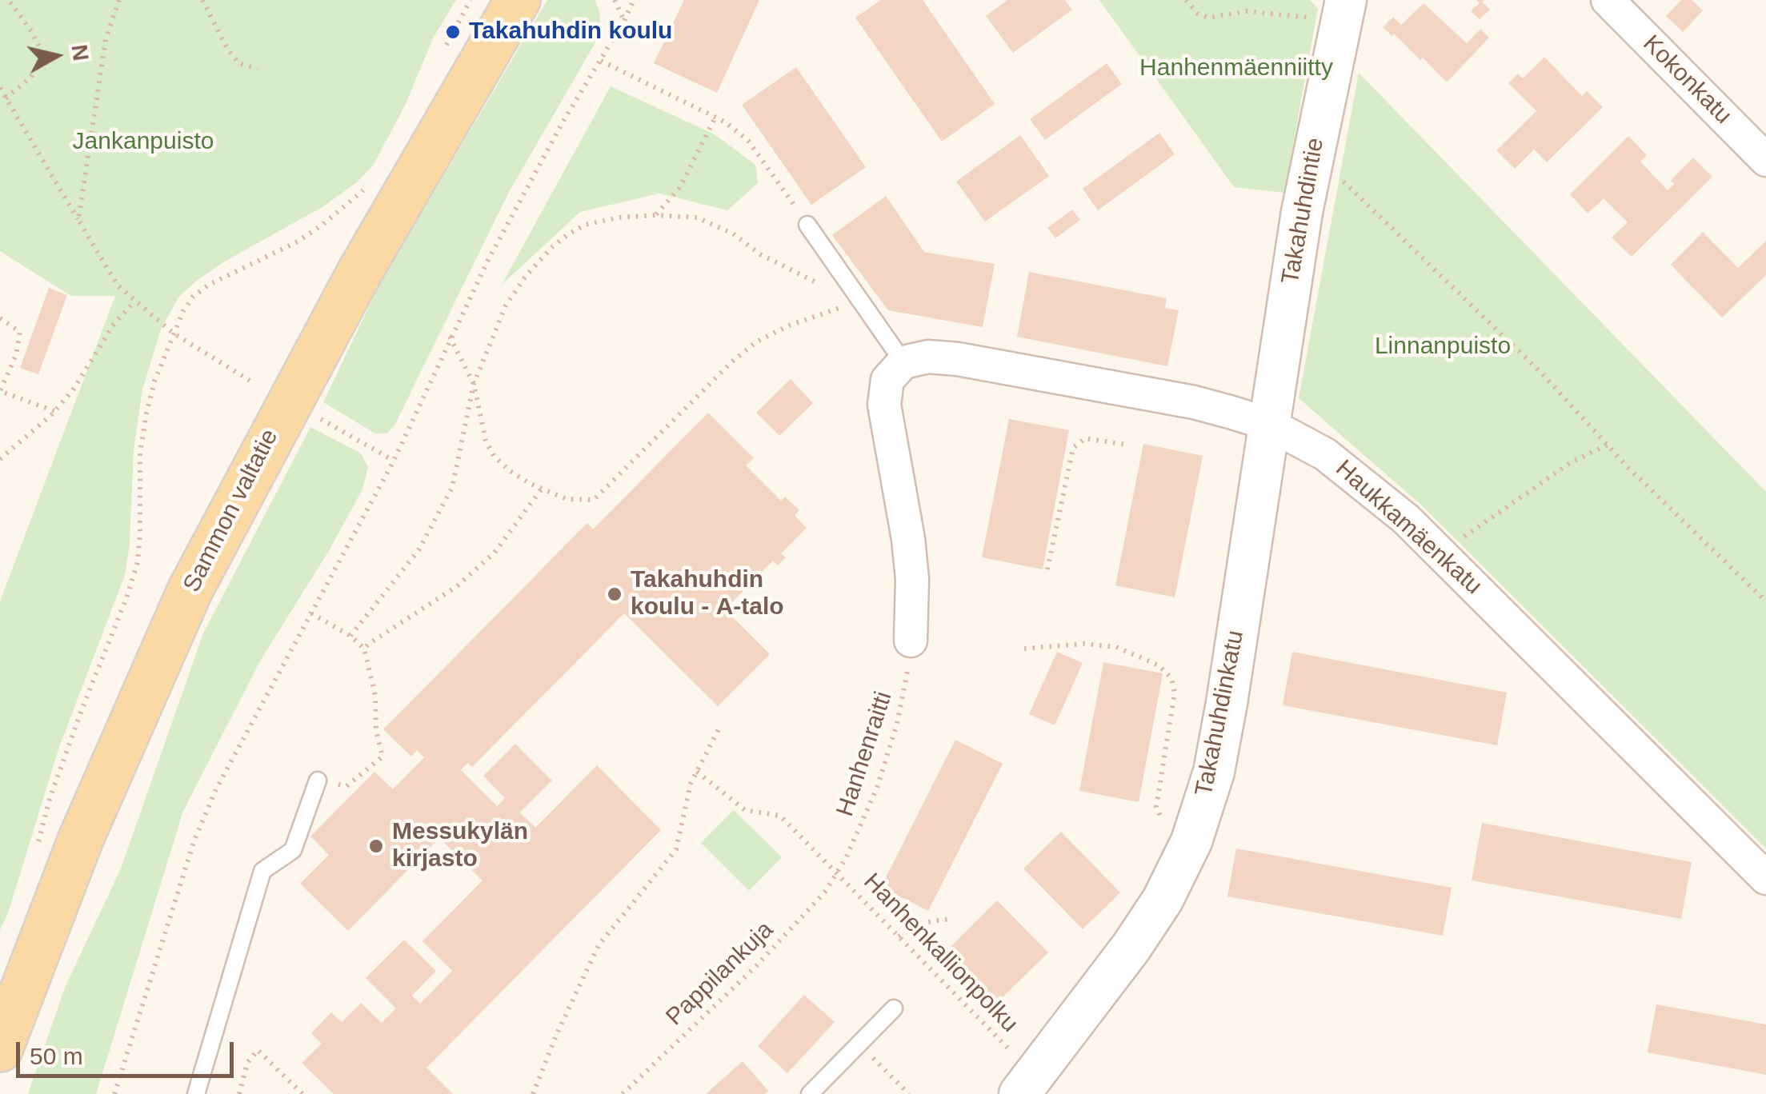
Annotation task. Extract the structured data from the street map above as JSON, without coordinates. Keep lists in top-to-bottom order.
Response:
{
  "streets": {
    "main road": ["Sammon valtatie"],
    "street": [
      "Kokonkatu",
      "Takahuhdintie",
      "Haukkamäenkatu",
      "Takahuhdinkatu"
    ],
    "path": ["Hanhenraitti", "Hanhenkallionpolku", "Pappilankuja"]
  },
  "crossings": [
    ["Takahuhdintie", "Haukkamäenkatu"],
    ["Takahuhdintie", "Takahuhdinkatu"],
    ["Haukkamäenkatu", "Takahuhdinkatu"],
    ["Takahuhdinkatu", "Hanhenkallionpolku"],
    ["Hanhenraitti", "Hanhenkallionpolku"],
    ["Hanhenraitti", "Pappilankuja"],
    ["Hanhenkallionpolku", "Pappilankuja"]
  ],
  "parks": ["Hanhenmäenniitty", "Jankanpuisto", "Linnanpuisto"],
  "places": ["Takahuhdin koulu", "Takahuhdin koulu - A-talo", "Messukylän kirjasto"],
  "scale_bar": "50 m",
  "north": "right"
}
